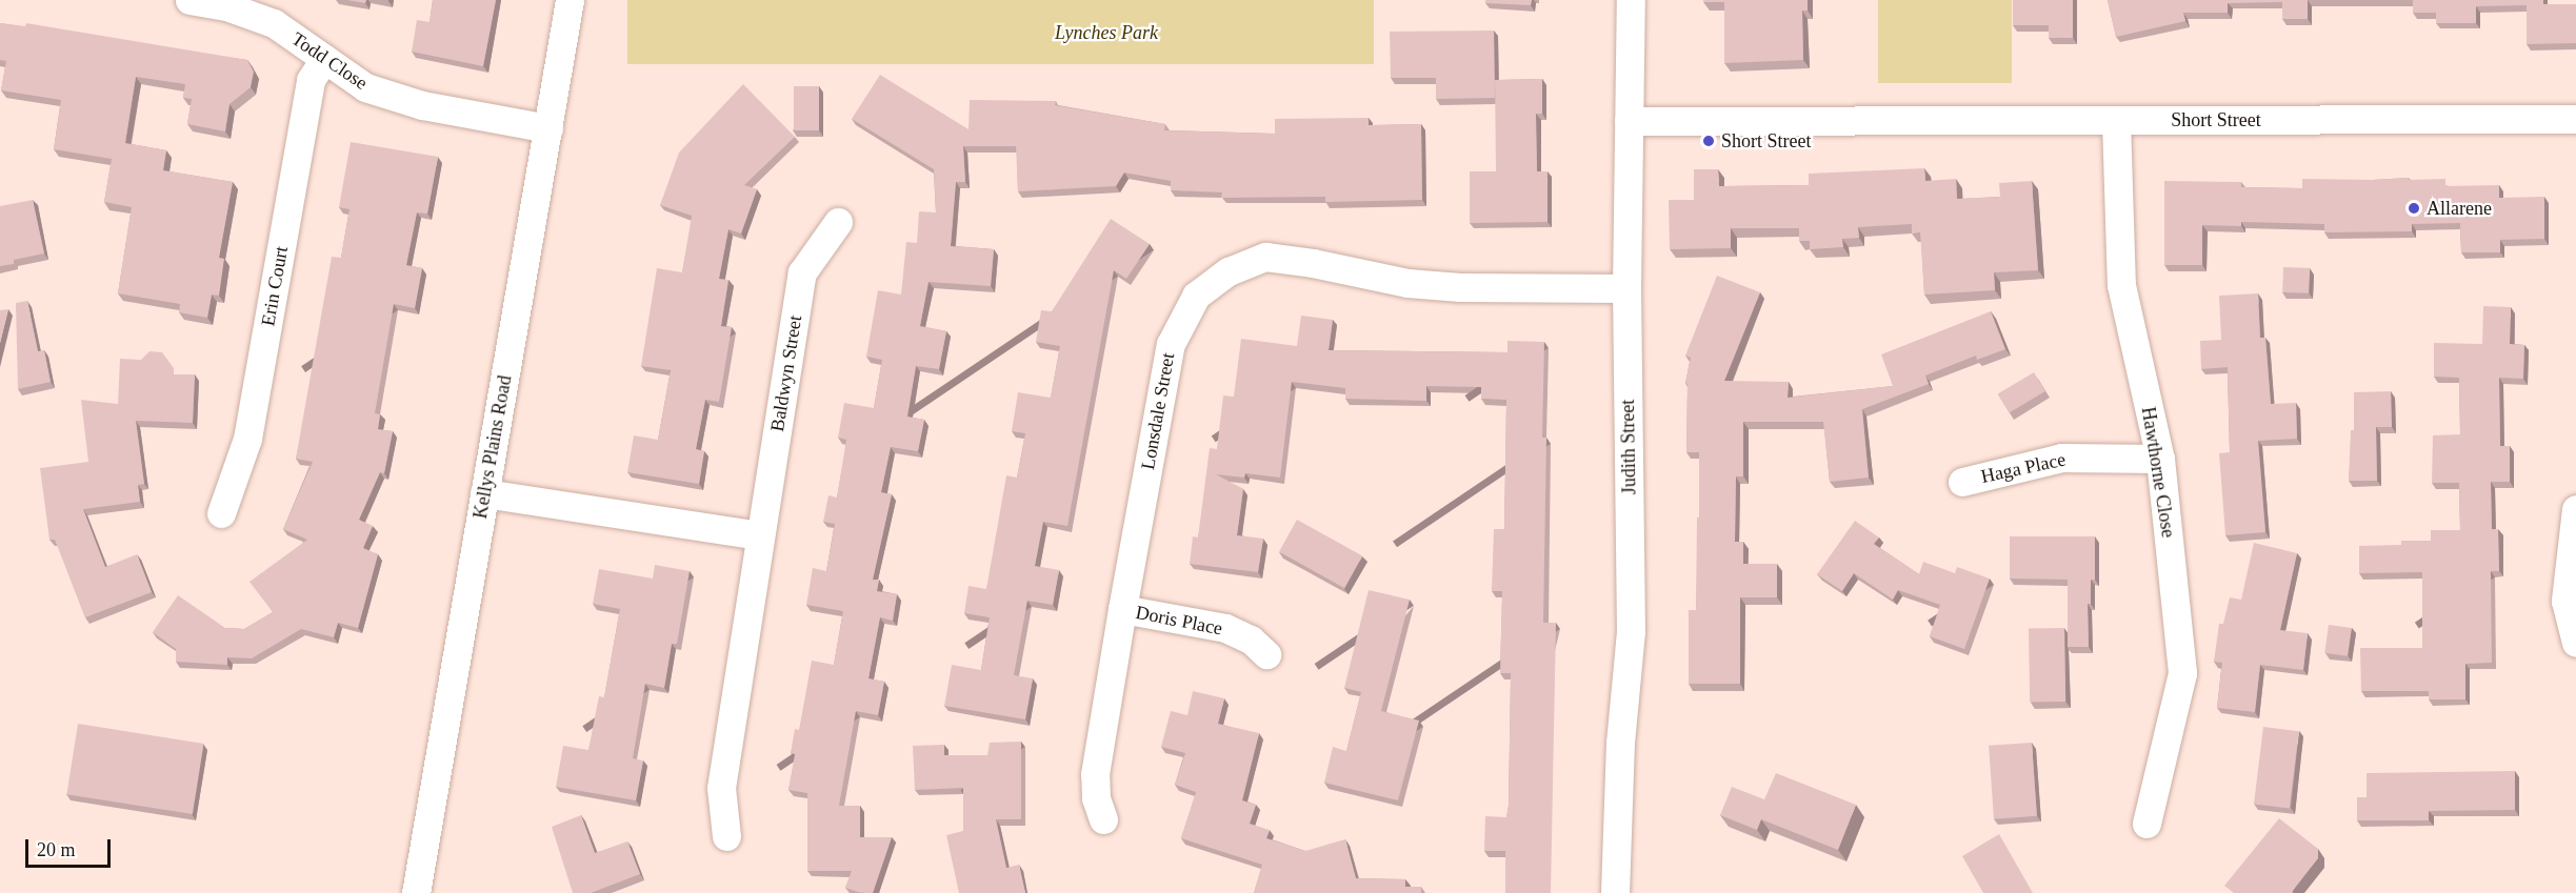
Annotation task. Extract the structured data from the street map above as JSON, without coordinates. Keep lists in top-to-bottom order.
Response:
{
  "streets": {
    "street": [
      "Todd Close",
      "Short Street",
      "Erin Court",
      "Baldwyn Street",
      "Lonsdale Street",
      "Kellys Plains Road",
      "Judith Street",
      "Haga Place",
      "Hawthorne Close",
      "Doris Place"
    ]
  },
  "crossings": [
    ["Todd Close", "Erin Court"],
    ["Todd Close", "Kellys Plains Road"],
    ["Short Street", "Judith Street"],
    ["Short Street", "Hawthorne Close"],
    ["Lonsdale Street", "Judith Street"],
    ["Lonsdale Street", "Doris Place"],
    ["Haga Place", "Hawthorne Close"]
  ],
  "parks": ["Lynches Park"],
  "places": ["Short Street", "Allarene"],
  "scale_bar": "20 m"
}
